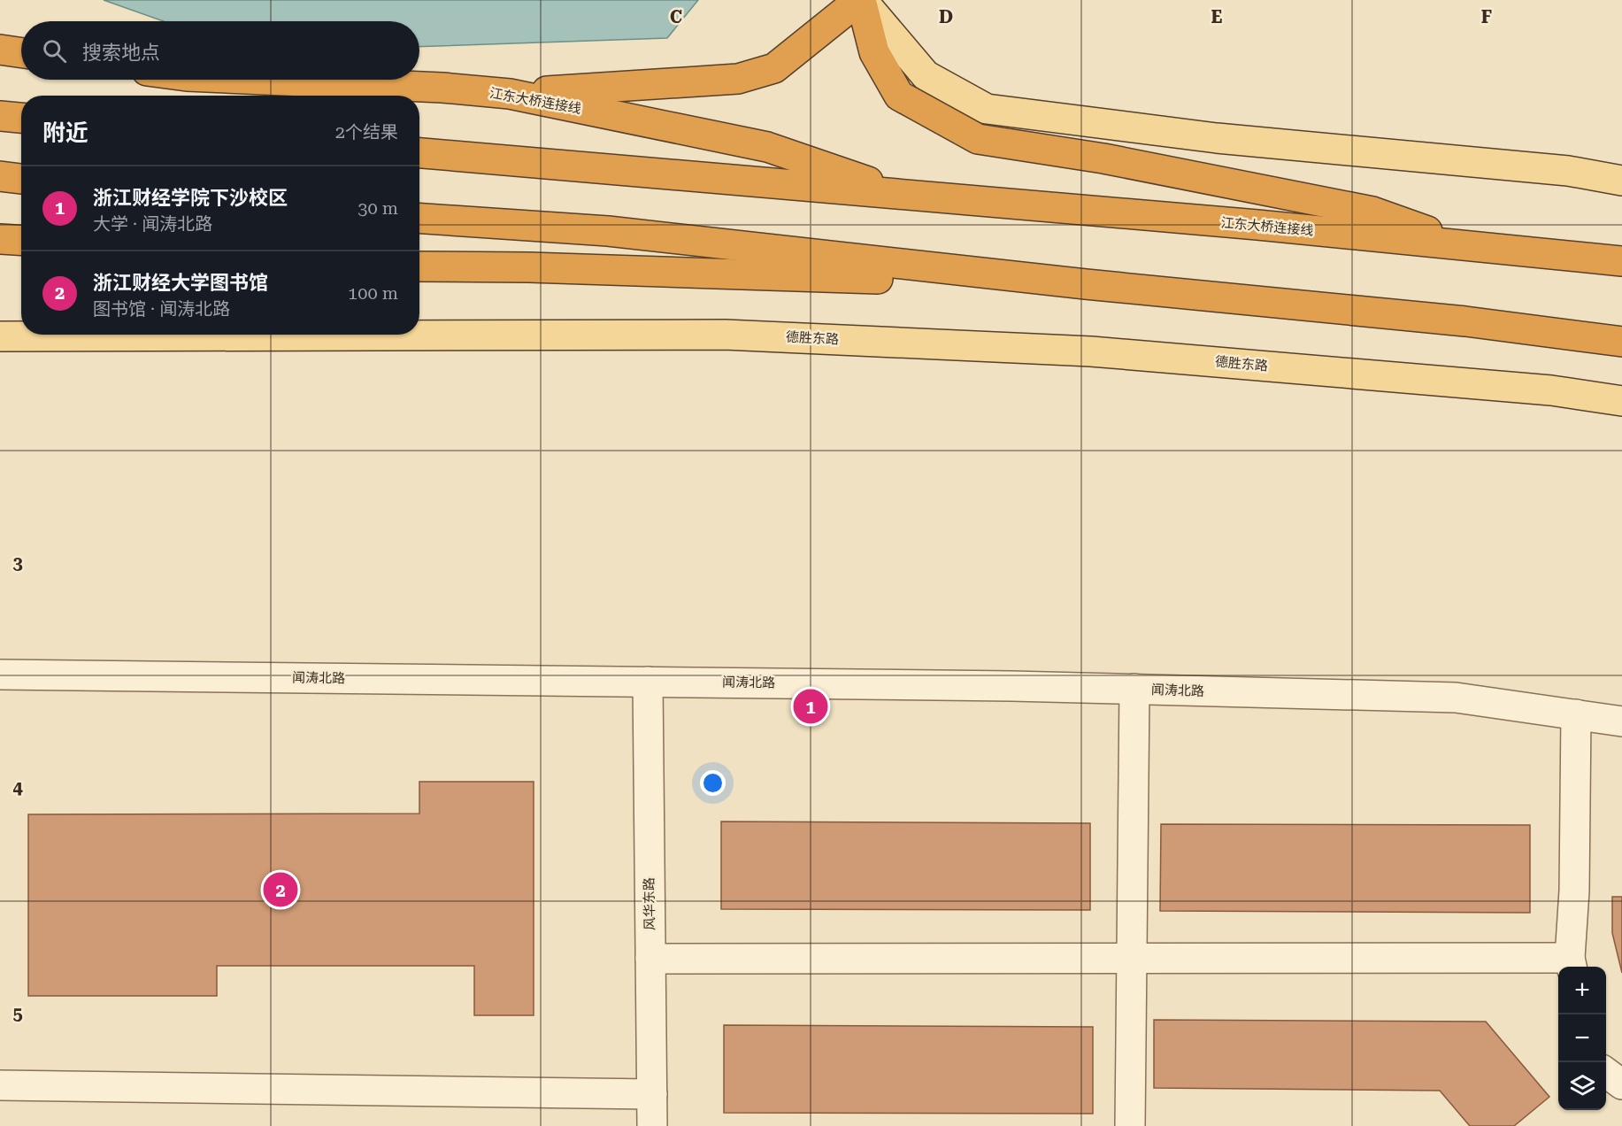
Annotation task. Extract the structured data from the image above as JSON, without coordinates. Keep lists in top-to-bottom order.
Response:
{
  "streets": {
    "highway": ["江东大桥连接线"],
    "main road": ["德胜东路"],
    "street": ["闻涛北路", "风华东路"]
  },
  "crossings": [
    ["闻涛北路", "风华东路"]
  ],
  "page": {
    "search": "搜索地点",
    "heading": ["附近", "2个结果"],
    "list": [
      {
        "mark": "1",
        "name": "浙江财经学院下沙校区",
        "note": "大学 · 闻涛北路",
        "value": "30 m"
      },
      {
        "mark": "2",
        "name": "浙江财经大学图书馆",
        "note": "图书馆 · 闻涛北路",
        "value": "100 m"
      }
    ],
    "pins": ["1", "2"],
    "map_buttons": ["+", "−"]
  },
  "grid": {
    "columns": [
      "C",
      "D",
      "E",
      "F"
    ],
    "rows": ["3", "4", "5"]
  }
}
